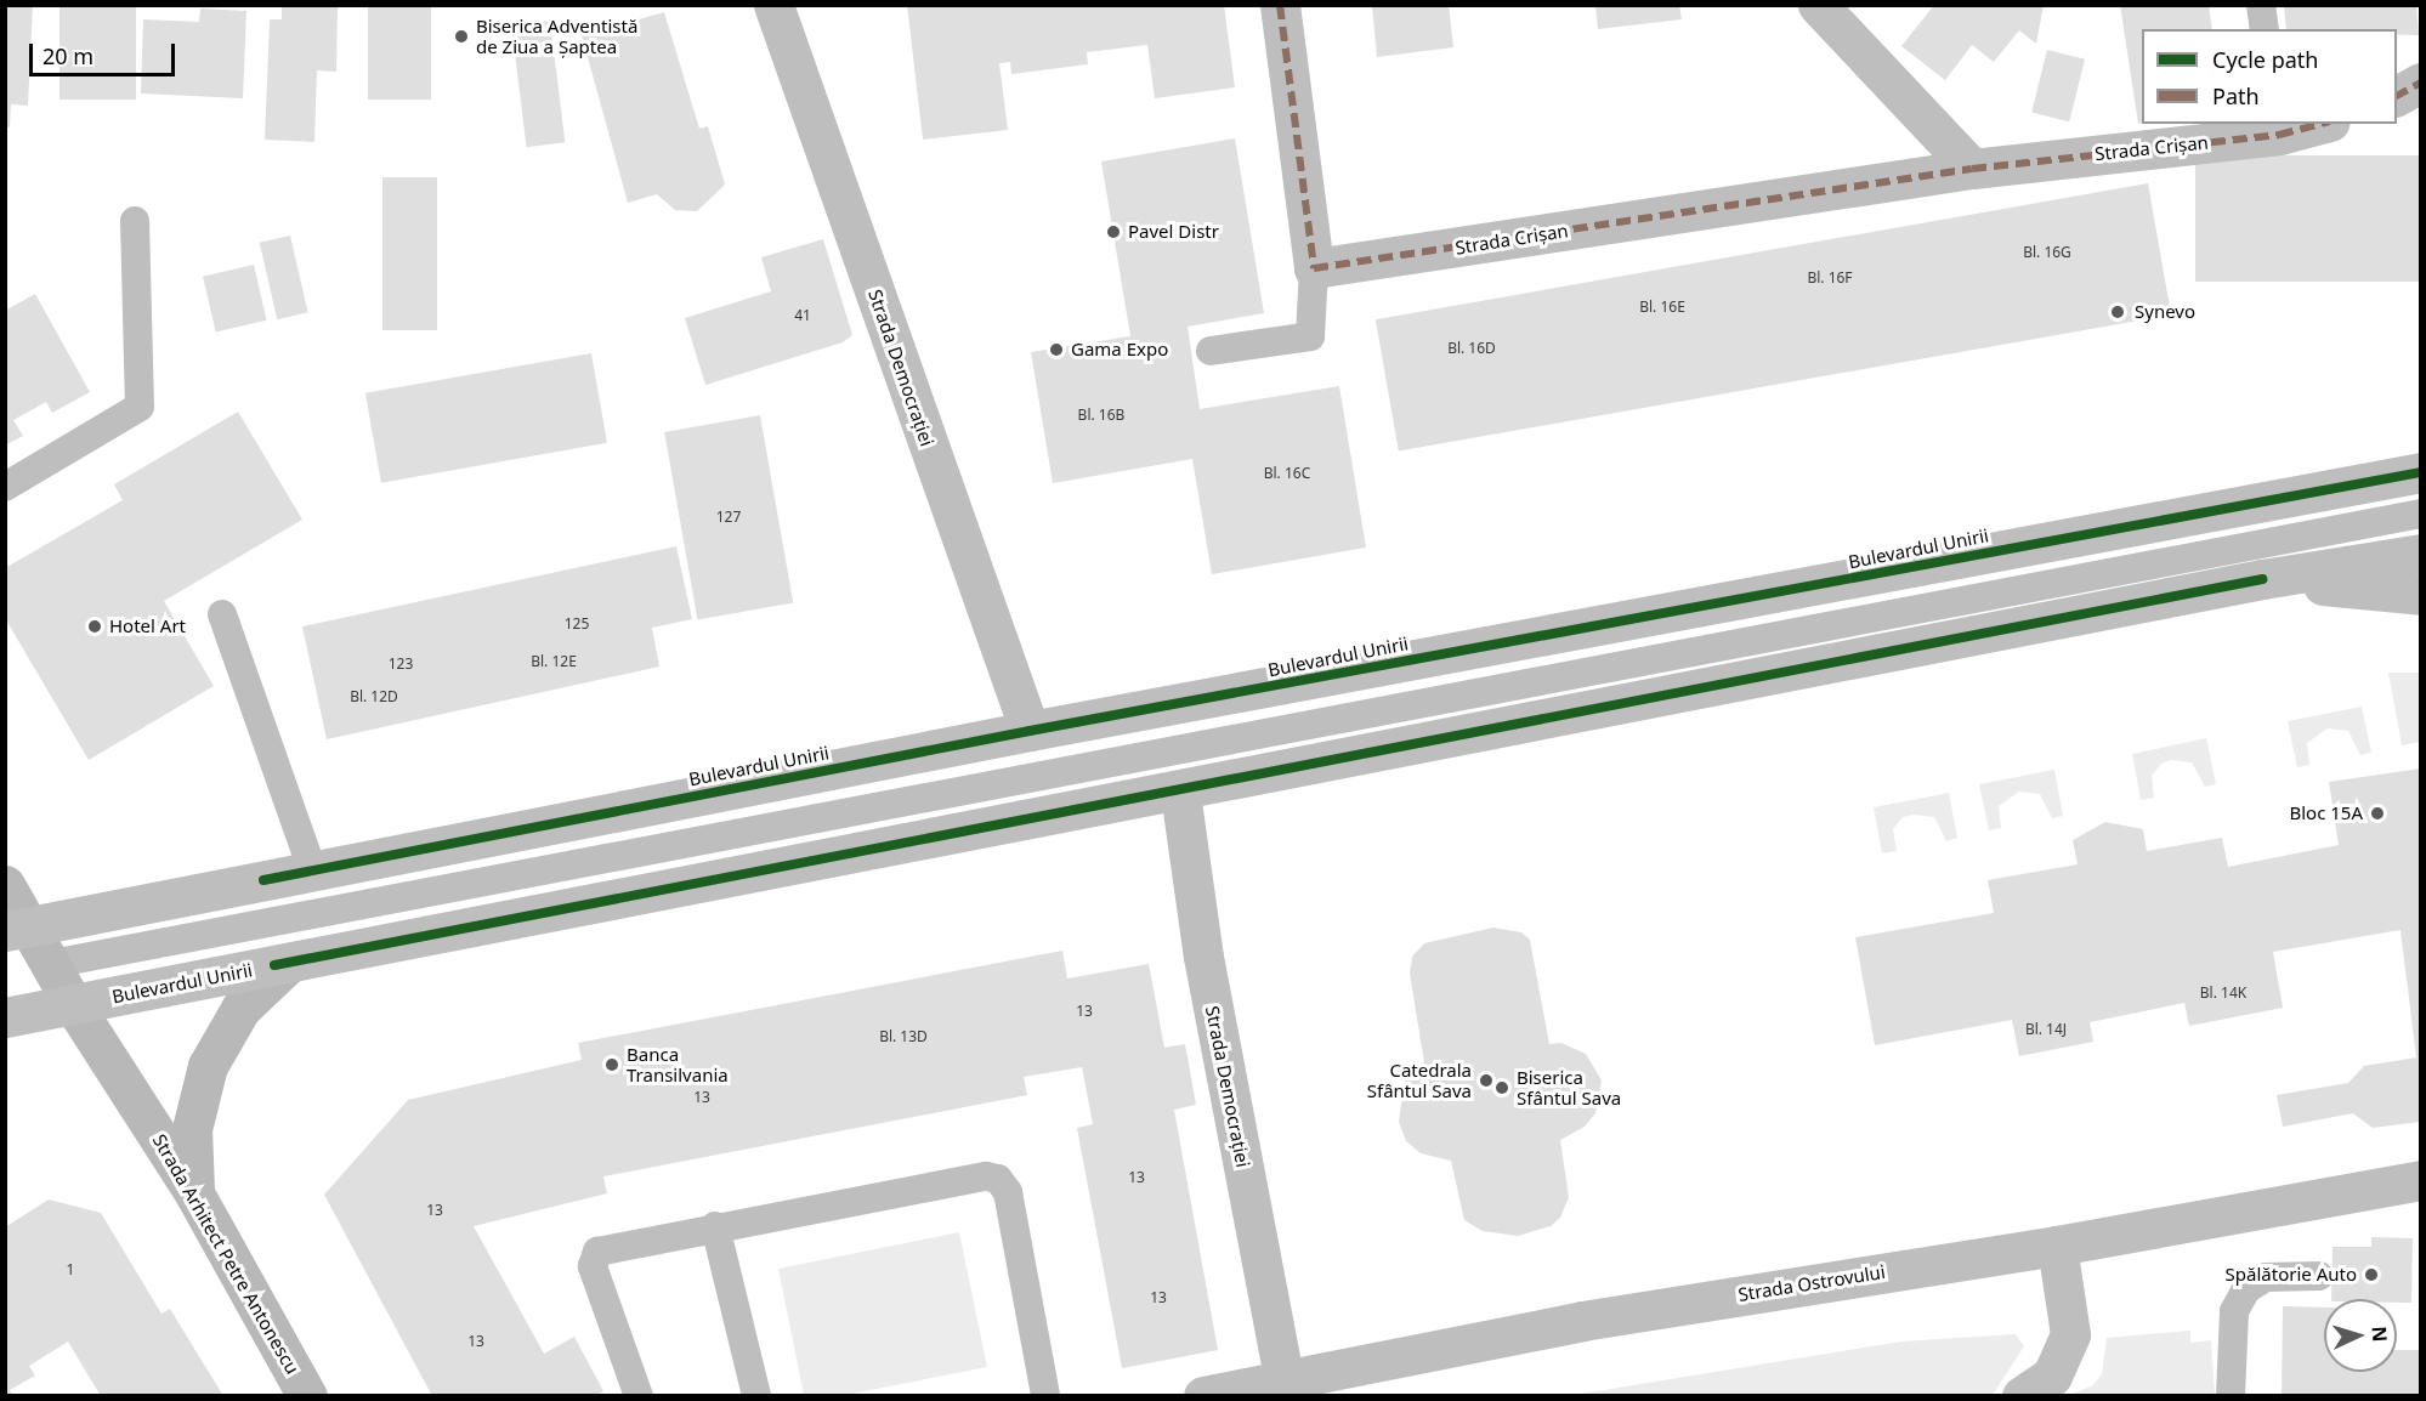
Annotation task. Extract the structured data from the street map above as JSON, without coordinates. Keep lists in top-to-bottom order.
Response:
{
  "streets": {
    "main road": [
      "Strada Crișan",
      "Strada Democrației",
      "Bulevardul Unirii",
      "Strada Ostrovului"
    ],
    "street": ["Strada Arhitect Petre Antonescu"]
  },
  "crossings": [
    ["Strada Democrației", "Bulevardul Unirii"],
    ["Strada Democrației", "Strada Ostrovului"],
    ["Bulevardul Unirii", "Strada Arhitect Petre Antonescu"]
  ],
  "places": [
    "Biserica Adventistă de Ziua a Șaptea",
    "Pavel Distr",
    "Synevo",
    "Gama Expo",
    "Hotel Art",
    "Bloc 15A",
    "Banca Transilvania",
    "Catedrala Sfântul Sava",
    "Biserica Sfântul Sava",
    "Spălătorie Auto"
  ],
  "house_numbers": [
    "Bl. 16G",
    "Bl. 16F",
    "Bl. 16E",
    "41",
    "Bl. 16D",
    "Bl. 16B",
    "Bl. 16C",
    "127",
    "125",
    "Bl. 12E",
    "123",
    "Bl. 12D",
    "Bl. 14K",
    "13",
    "Bl. 14J",
    "Bl. 13D",
    "13",
    "13",
    "13",
    "1",
    "13",
    "13"
  ],
  "legend": ["Cycle path", "Path"],
  "scale_bar": "20 m",
  "north": "right"
}
